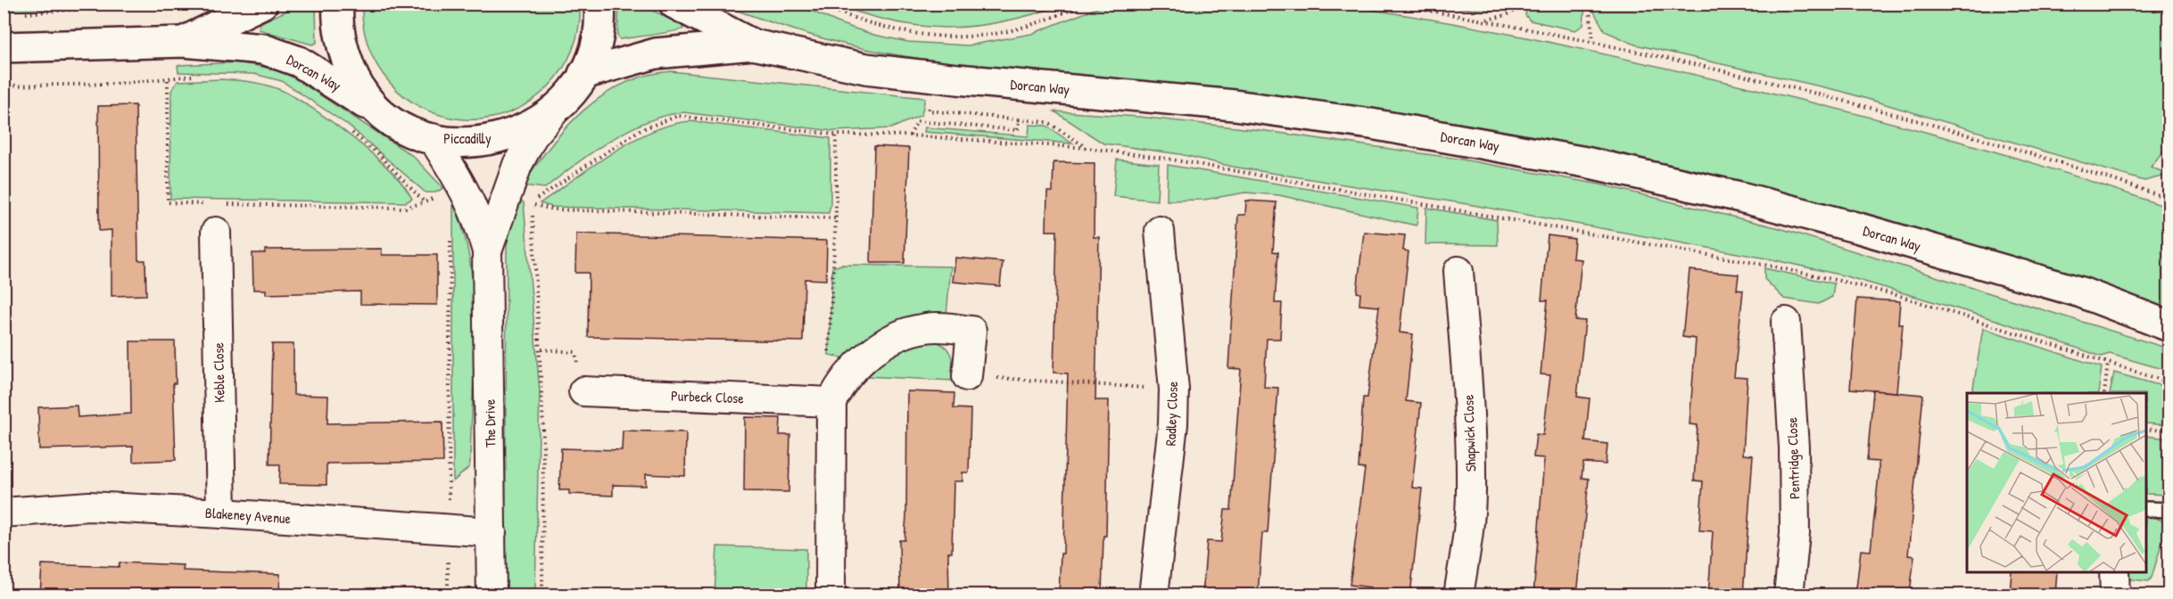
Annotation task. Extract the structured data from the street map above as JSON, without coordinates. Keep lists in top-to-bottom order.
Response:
{
  "streets": {
    "main road": ["Dorcan Way", "Piccadilly"],
    "street": [
      "Keble Close",
      "Purbeck Close",
      "Radley Close",
      "The Drive",
      "Shapwick Close",
      "Pentridge Close",
      "Blakeney Avenue"
    ]
  },
  "crossings": [
    ["Dorcan Way", "Piccadilly"],
    ["Piccadilly", "The Drive"],
    ["Keble Close", "Blakeney Avenue"],
    ["The Drive", "Blakeney Avenue"]
  ]
}
